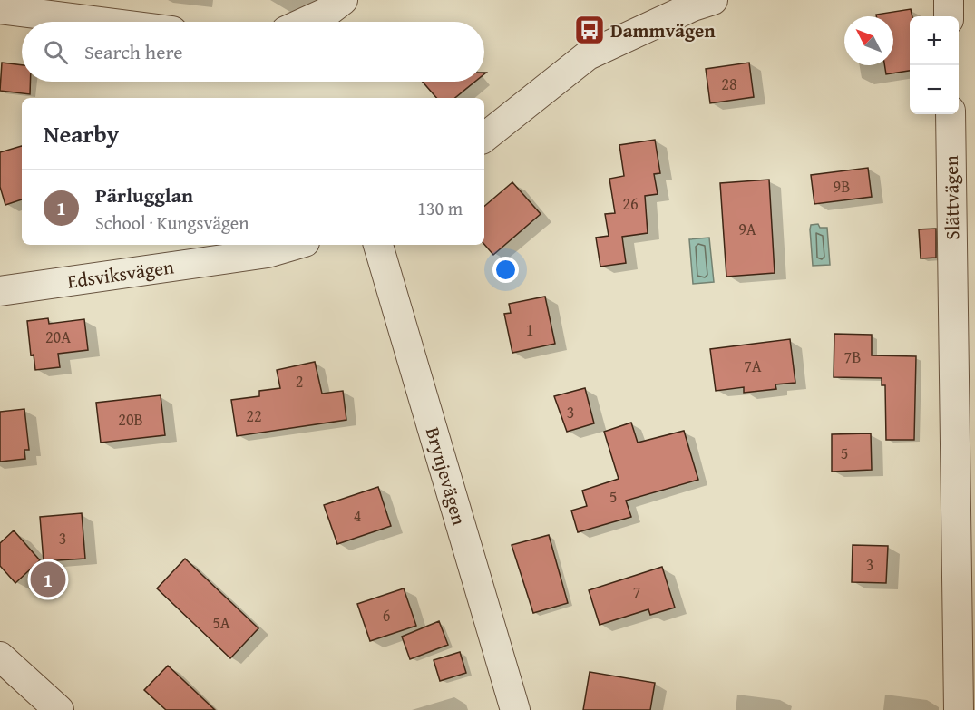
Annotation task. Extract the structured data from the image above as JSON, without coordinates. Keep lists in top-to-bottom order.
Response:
{
  "streets": {
    "street": ["Slättvägen", "Edsviksvägen", "Brynjevägen"]
  },
  "places": {
    "bus stop": ["Dammvägen"]
  },
  "house_numbers": [
    "28",
    "9B",
    "26",
    "9A",
    "1",
    "20A",
    "7B",
    "7A",
    "2",
    "3",
    "22",
    "20B",
    "5",
    "5",
    "4",
    "3",
    "3",
    "7",
    "6",
    "5A"
  ],
  "north": "top left",
  "page": {
    "map_buttons": ["+", "−"],
    "search": "Search here",
    "heading": "Nearby",
    "list": [
      {
        "mark": "1",
        "name": "Pärlugglan",
        "note": "School · Kungsvägen",
        "value": "130 m"
      }
    ],
    "pins": "1"
  }
}
